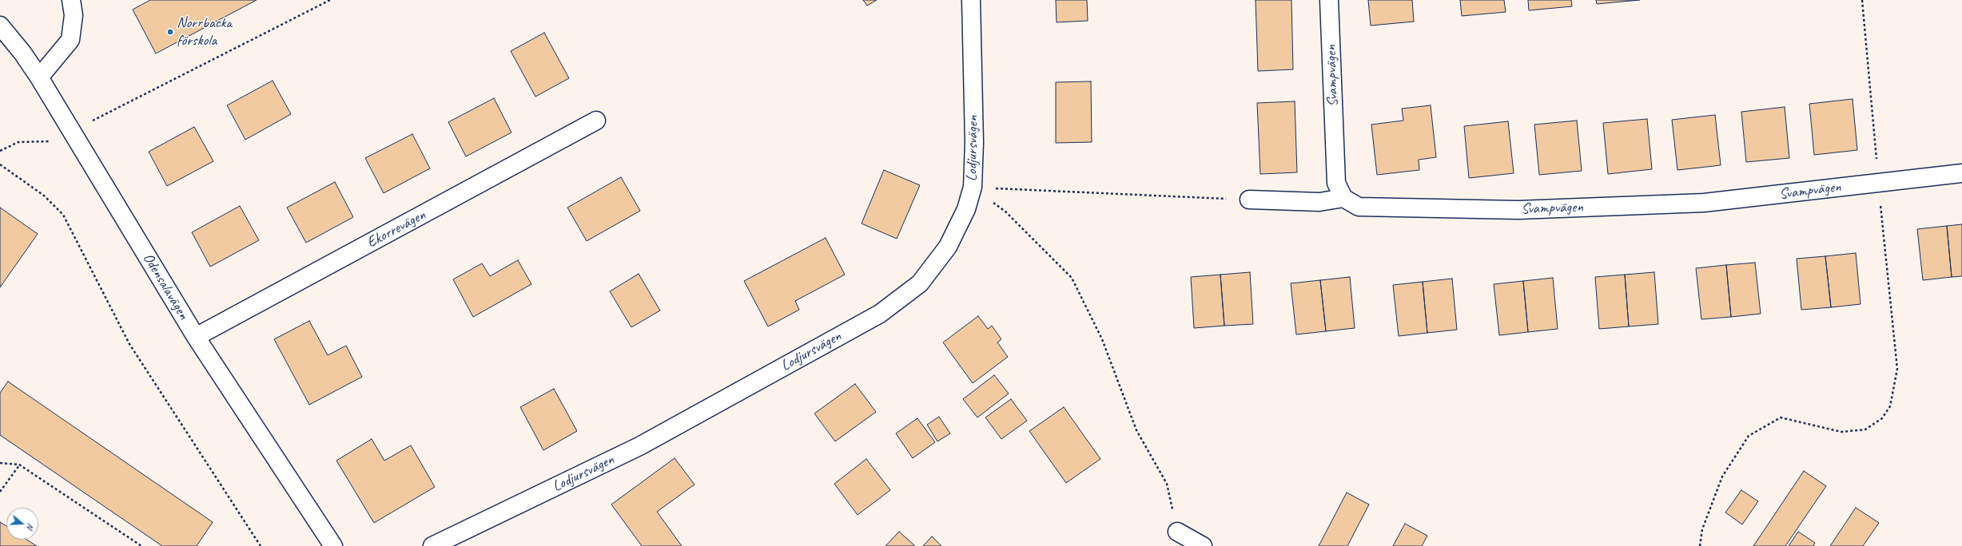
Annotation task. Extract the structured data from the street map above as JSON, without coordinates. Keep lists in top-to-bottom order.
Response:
{
  "streets": {
    "street": [
      "Svampvägen",
      "Lodjursvägen",
      "Ekorrevägen",
      "Odensalavägen"
    ]
  },
  "crossings": [
    ["Ekorrevägen", "Odensalavägen"]
  ],
  "places": ["Norrbacka förskola"],
  "north": "right"
}
